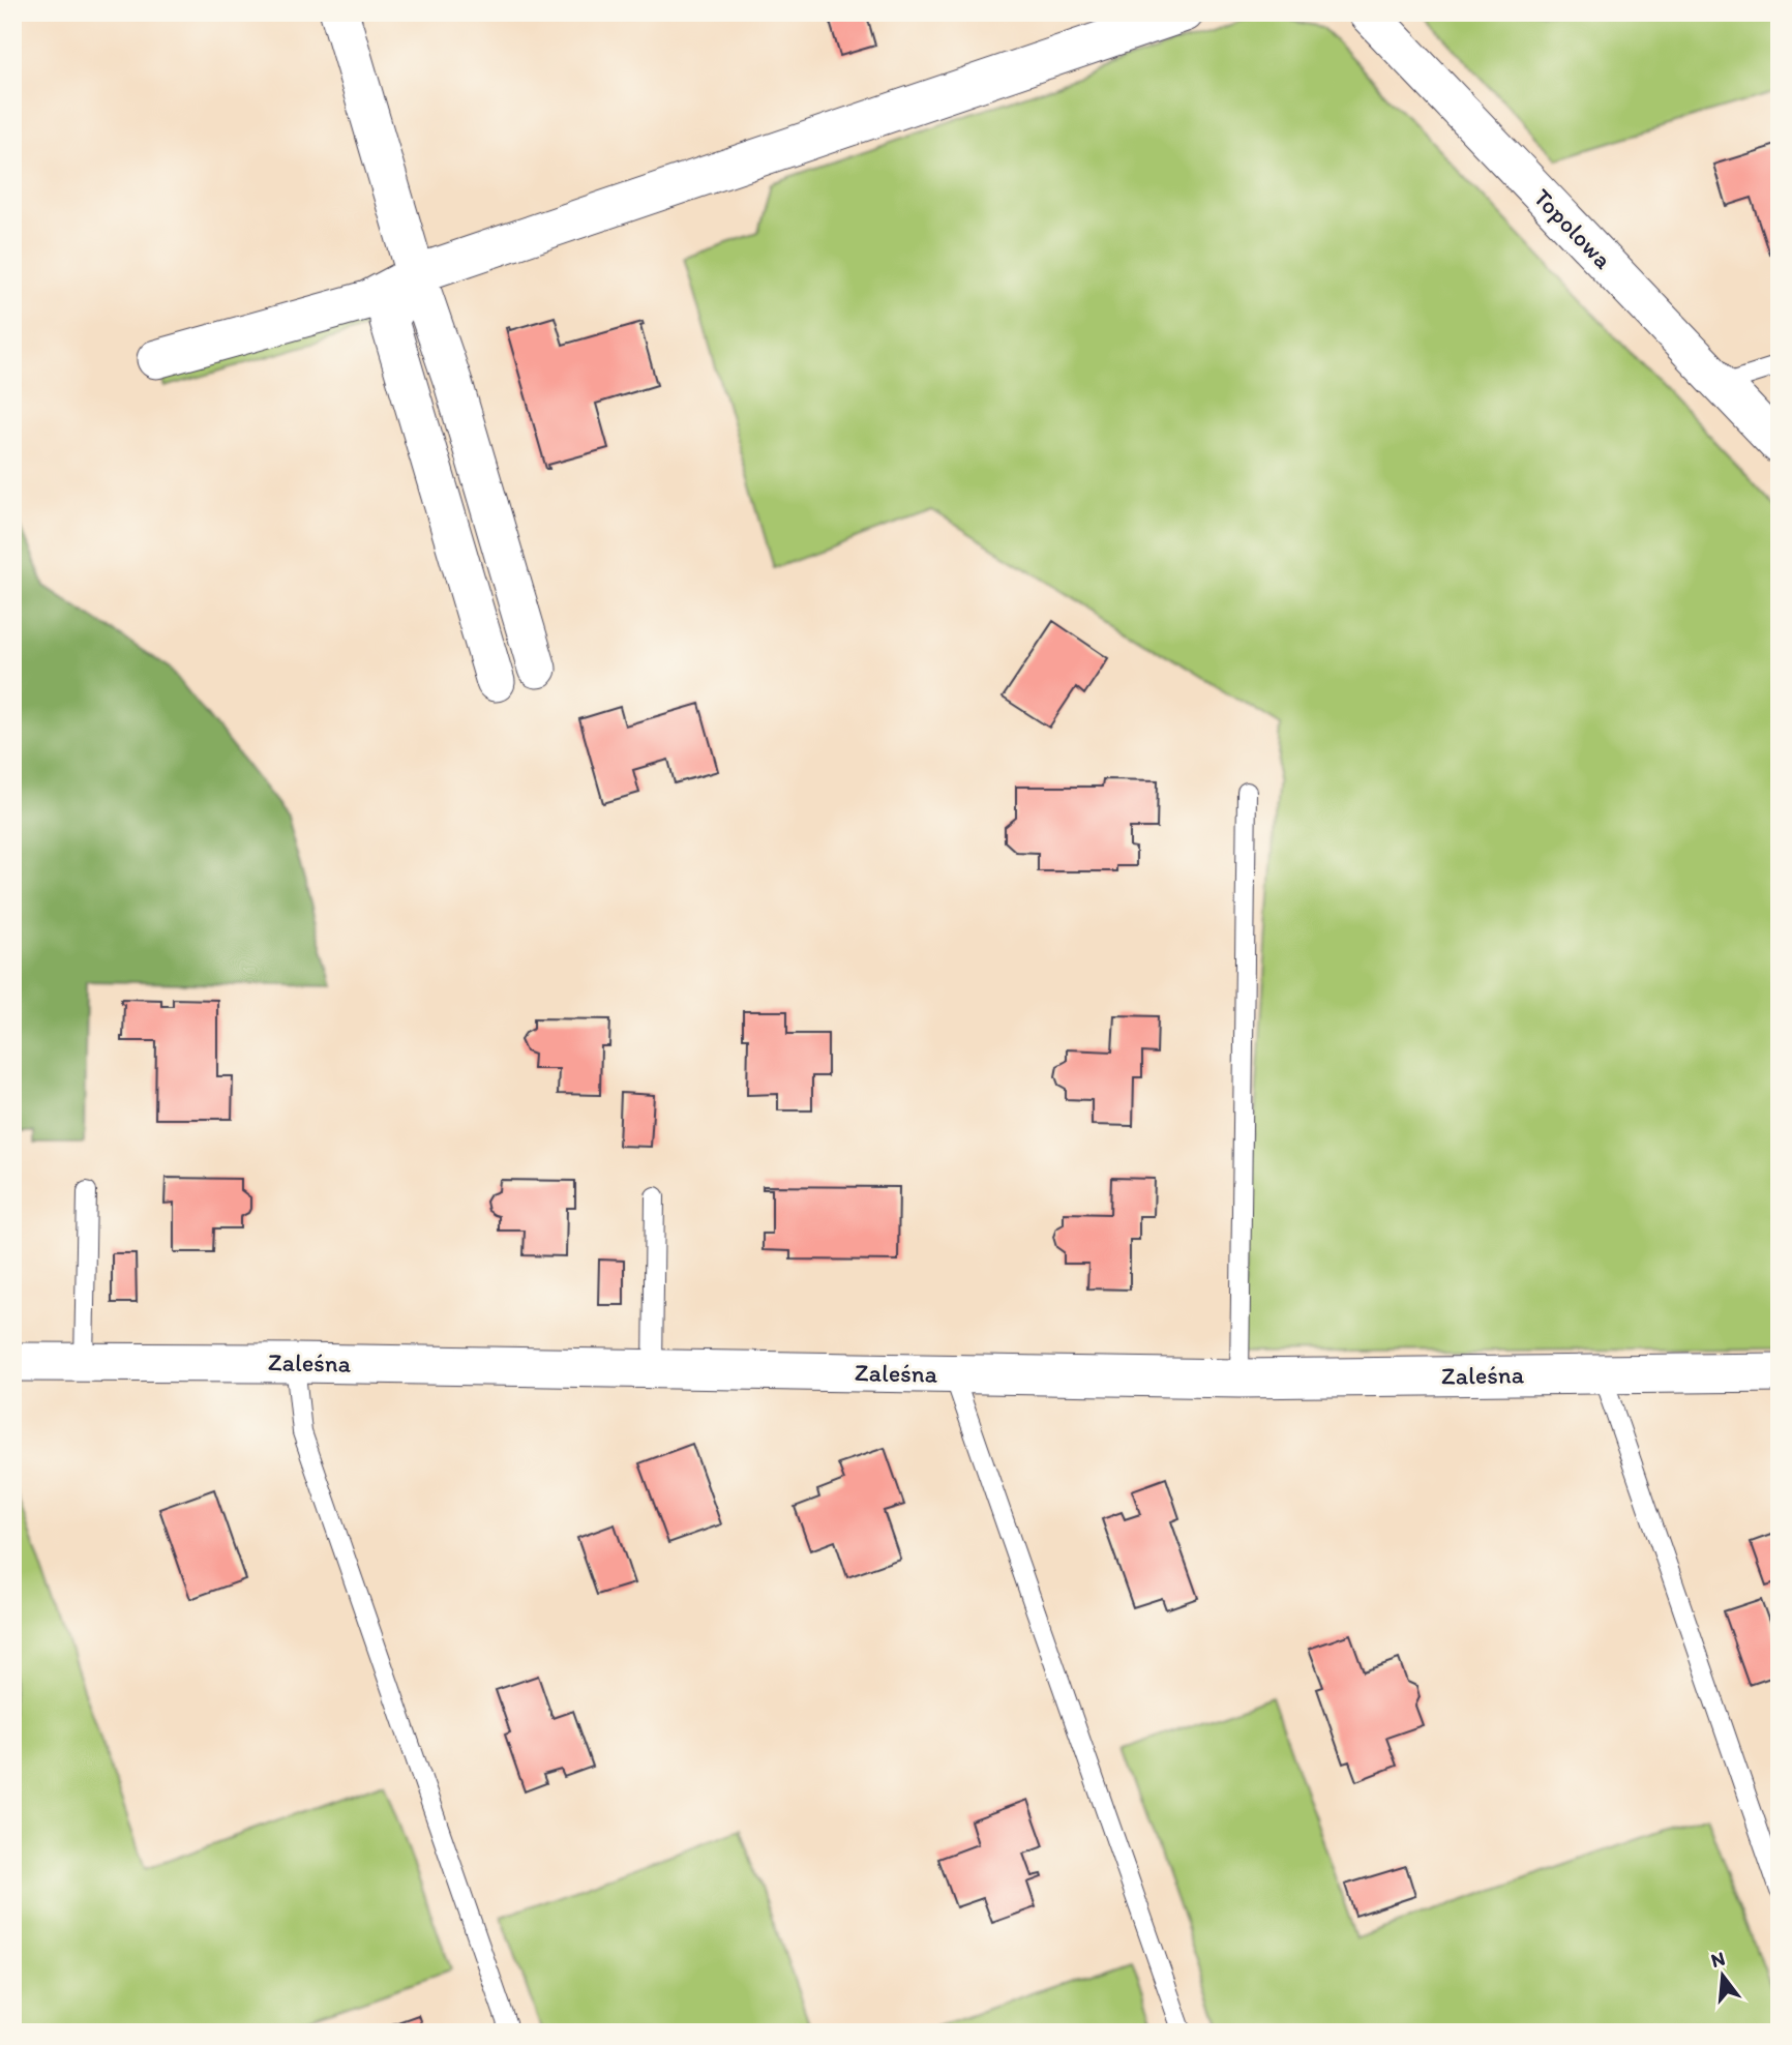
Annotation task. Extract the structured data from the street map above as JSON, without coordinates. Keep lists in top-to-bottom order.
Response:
{
  "streets": {
    "street": ["Topolowa", "Zaleśna"]
  },
  "north": "top"
}
